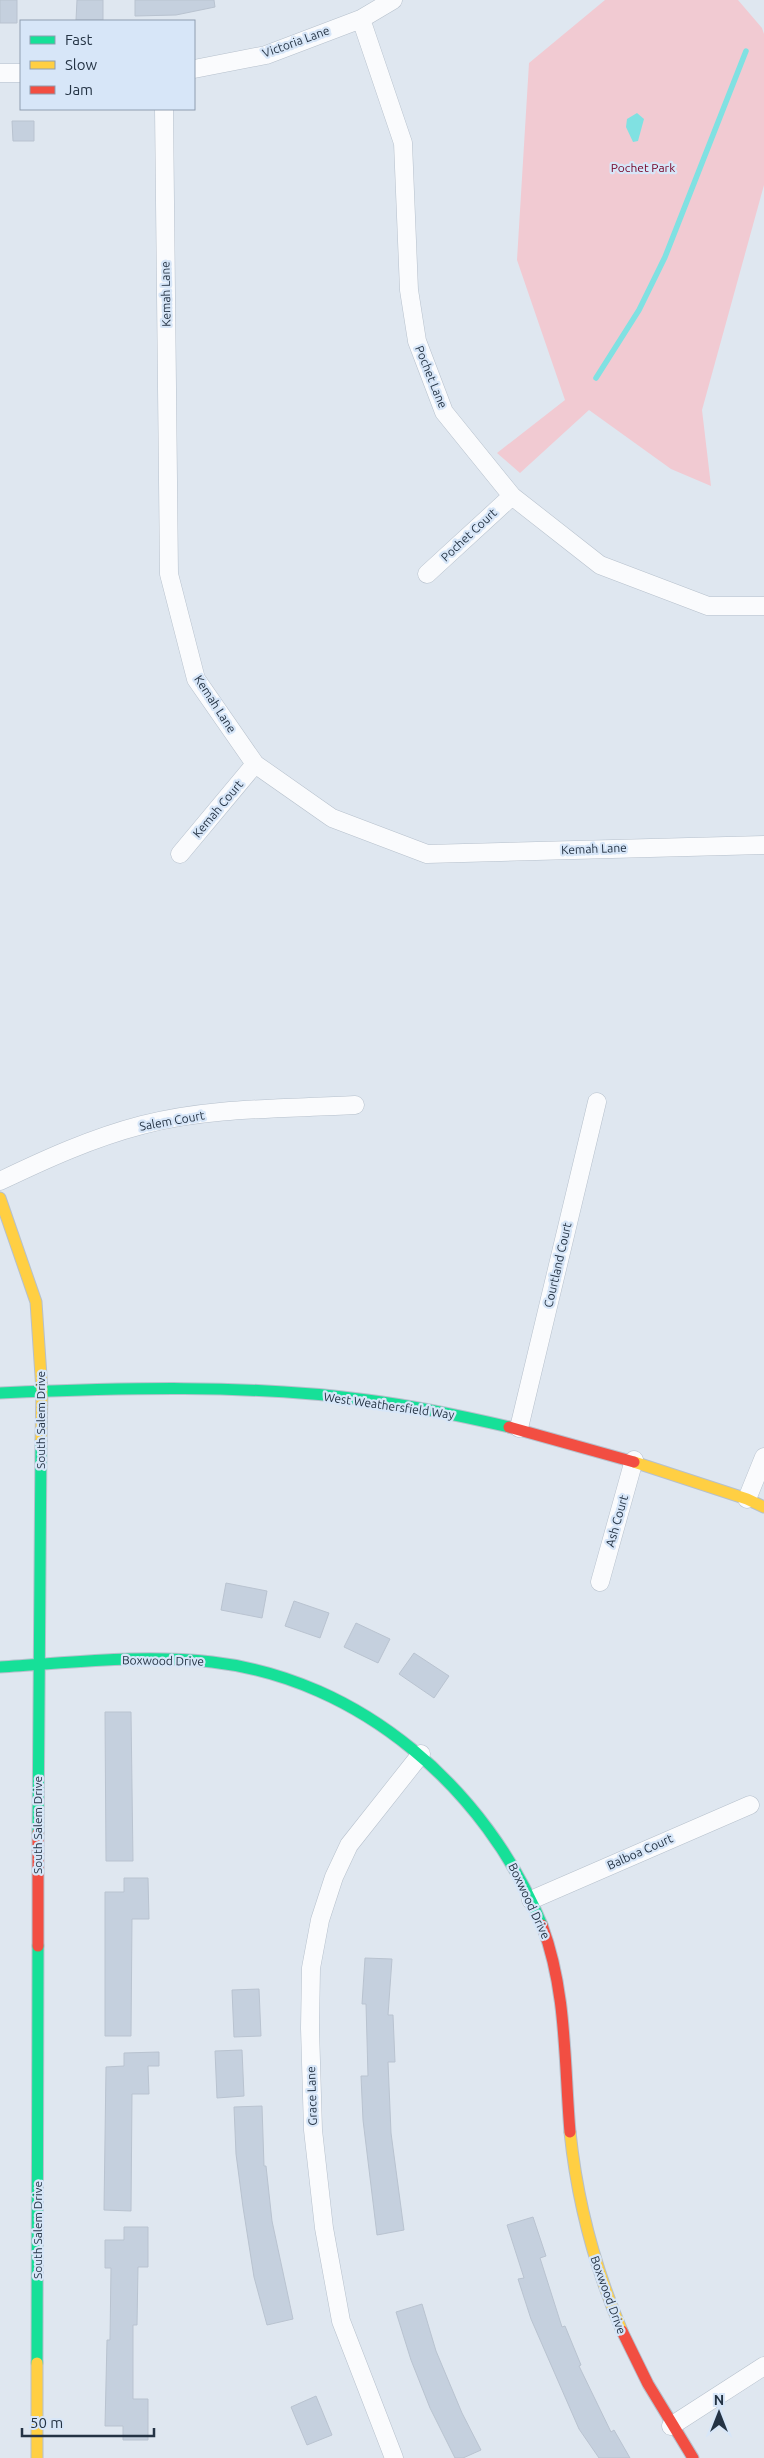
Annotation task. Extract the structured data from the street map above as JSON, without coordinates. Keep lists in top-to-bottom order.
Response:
{
  "streets": {
    "street": [
      "Victoria Lane",
      "Kemah Lane",
      "Pochet Lane",
      "Pochet Court",
      "Kemah Court",
      "Salem Court",
      "Courtland Court",
      "West Weathersfield Way",
      "South Salem Drive",
      "Ash Court",
      "Boxwood Drive",
      "Balboa Court",
      "Grace Lane"
    ]
  },
  "crossings": [
    ["Victoria Lane", "Pochet Lane"],
    ["Kemah Lane", "Kemah Court"],
    ["Pochet Lane", "Pochet Court"],
    ["Courtland Court", "West Weathersfield Way"],
    ["West Weathersfield Way", "South Salem Drive"],
    ["West Weathersfield Way", "Ash Court"],
    ["South Salem Drive", "Boxwood Drive"],
    ["Boxwood Drive", "Balboa Court"],
    ["Boxwood Drive", "Grace Lane"]
  ],
  "parks": ["Pochet Park"],
  "legend": ["Fast", "Slow", "Jam"],
  "scale_bar": "50 m",
  "north": "top"
}
